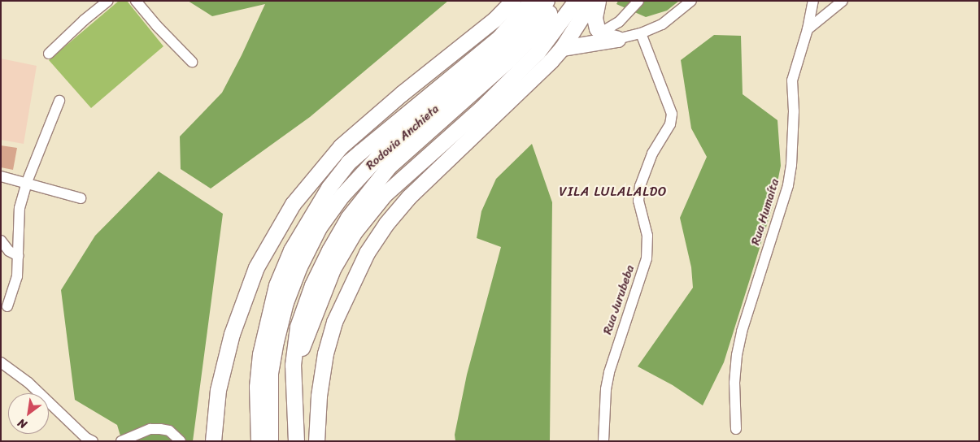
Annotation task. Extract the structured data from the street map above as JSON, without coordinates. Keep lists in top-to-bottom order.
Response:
{
  "streets": {
    "highway": ["Rodovia Anchieta"],
    "street": ["Rua Humaíta", "Rua Jurubeba"]
  },
  "districts": ["VILA LULALALDO"],
  "north": "bottom left"
}
